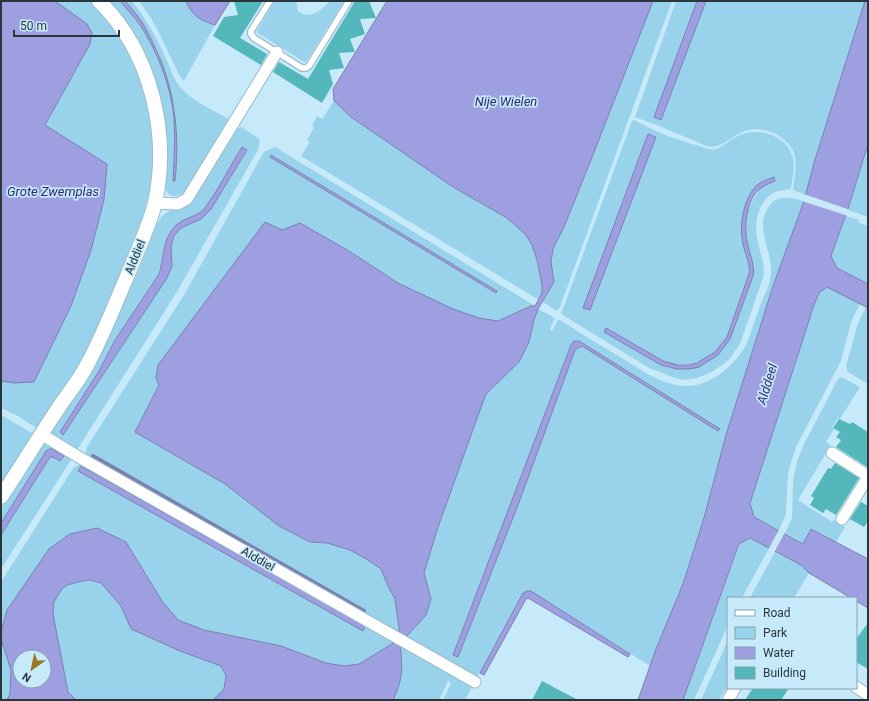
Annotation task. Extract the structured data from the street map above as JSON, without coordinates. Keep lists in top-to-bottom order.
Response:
{
  "streets": {
    "street": ["Alddiel"]
  },
  "water": ["Nije Wielen", "Grote Zwemplas", "Alddeel"],
  "legend": [
    "Road",
    "Park",
    "Water",
    "Building"
  ],
  "scale_bar": "50 m",
  "north": "bottom left"
}
